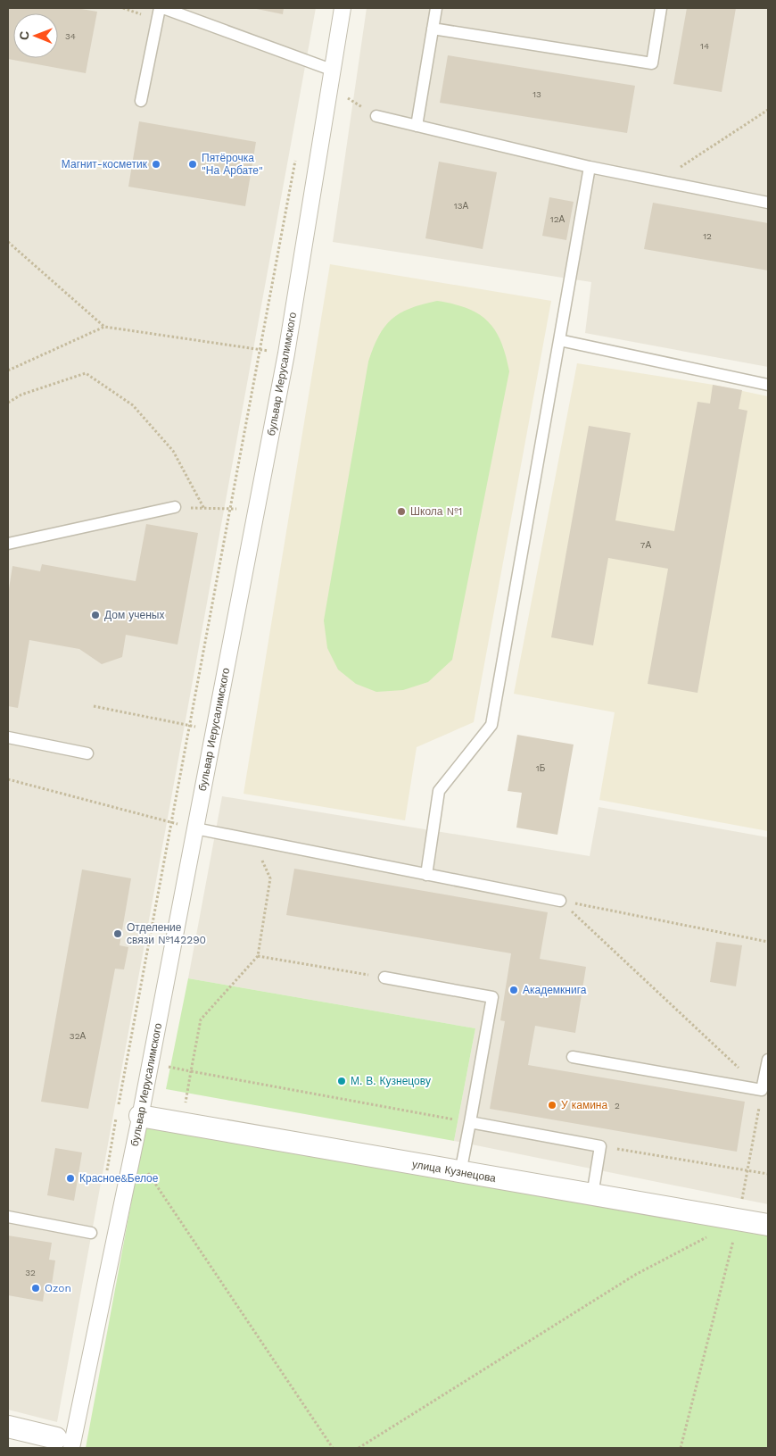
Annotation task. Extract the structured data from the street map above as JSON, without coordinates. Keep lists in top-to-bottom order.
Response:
{
  "streets": {
    "street": ["бульвар Иерусалимского", "улица Кузнецова"]
  },
  "crossings": [
    ["бульвар Иерусалимского", "улица Кузнецова"]
  ],
  "places": [
    "Магнит-косметик",
    "Пятёрочка \"На Арбате\"",
    "Школа №1",
    "Дом ученых",
    "Отделение связи №142290",
    "Академкнига",
    "М. В. Кузнецову",
    "У камина",
    "Красное&Белое",
    "Ozon"
  ],
  "house_numbers": [
    "34",
    "14",
    "13",
    "13А",
    "12А",
    "12",
    "7А",
    "1Б",
    "32А",
    "2",
    "32"
  ],
  "north": "left"
}
